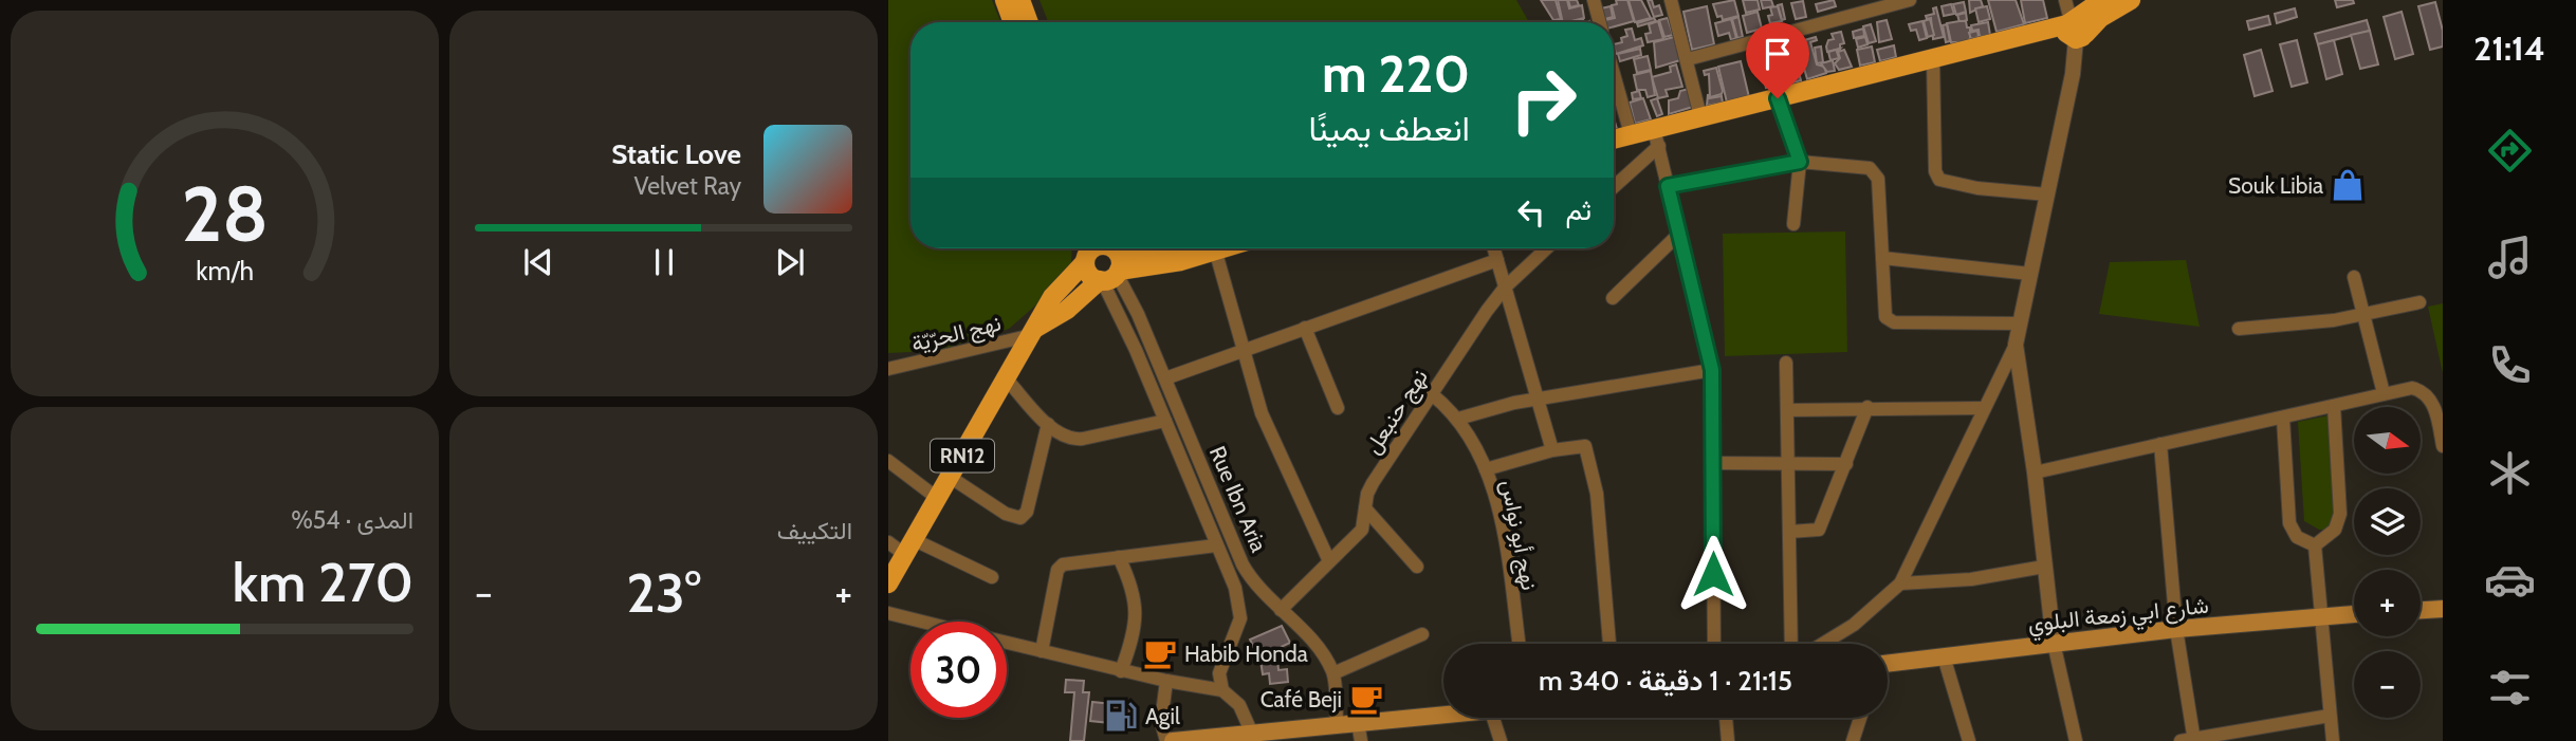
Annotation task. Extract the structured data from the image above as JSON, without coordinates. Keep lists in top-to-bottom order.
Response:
{
  "streets": {
    "main road": ["RN12", "شارع ابي زمعة البلوي"],
    "street": [
      "نهج الحرّيّة",
      "نهج حنبعل",
      "Rue Ibn Aria",
      "نهج أبو نواس"
    ]
  },
  "crossings": [
    ["نهج الحرّيّة", "RN12"],
    ["نهج حنبعل", "Rue Ibn Aria"],
    ["نهج حنبعل", "نهج أبو نواس"],
    ["RN12", "Rue Ibn Aria"]
  ],
  "places": {
    "shop": ["Souk Libia"],
    "cafe": ["Habib Honda", "Café Beji"],
    "fuel station": ["Agil"]
  },
  "north": "right",
  "page": {
    "tabs": "21:14",
    "turn": ["220 m", "انعطف يمينًا"],
    "song": ["Static Love", "Velvet Ray"],
    "then": "ثم",
    "map_buttons": ["+", "−"],
    "tile": [
      "التكييف",
      ["المدى · 54%", "270 km"]
    ],
    "heat": ["−", "23°", "+"],
    "limit": "30",
    "trip": "21:15 · 1 دقيقة · 340 m",
    "gauge": ["28", "km/h"]
  }
}
